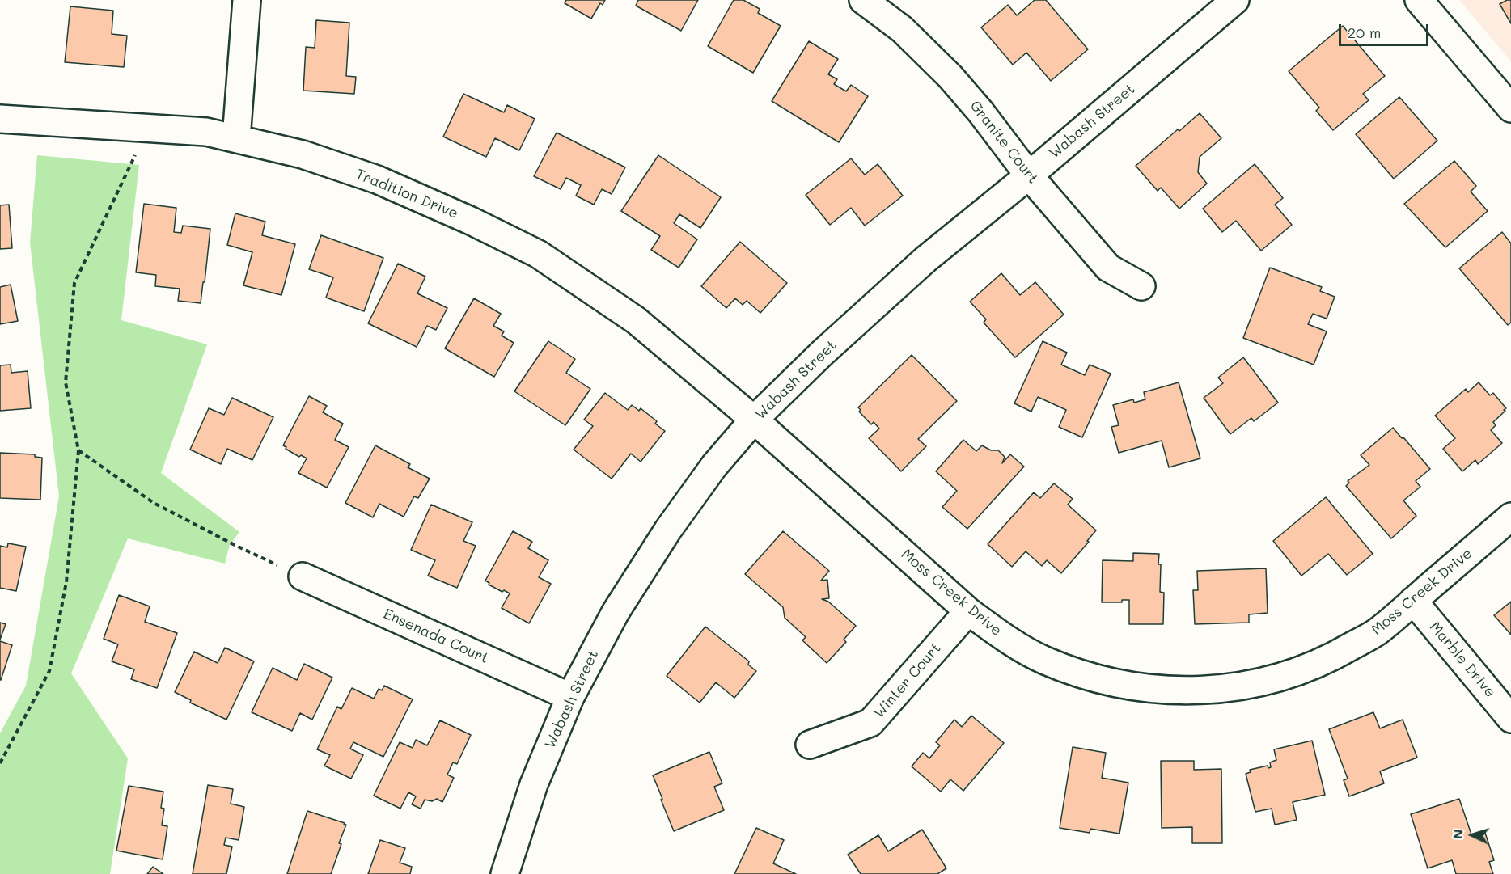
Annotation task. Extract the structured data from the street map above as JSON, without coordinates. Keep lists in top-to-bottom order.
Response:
{
  "streets": {
    "street": [
      "Wabash Street",
      "Granite Court",
      "Tradition Drive",
      "Moss Creek Drive",
      "Ensenada Court",
      "Marble Drive",
      "Winter Court"
    ]
  },
  "crossings": [
    ["Wabash Street", "Granite Court"],
    ["Wabash Street", "Tradition Drive"],
    ["Wabash Street", "Moss Creek Drive"],
    ["Wabash Street", "Ensenada Court"],
    ["Tradition Drive", "Moss Creek Drive"],
    ["Moss Creek Drive", "Marble Drive"],
    ["Moss Creek Drive", "Winter Court"]
  ],
  "scale_bar": "20 m",
  "north": "left"
}
